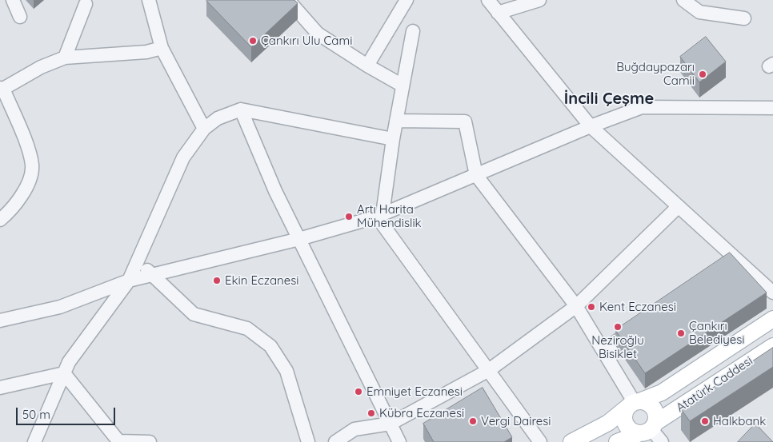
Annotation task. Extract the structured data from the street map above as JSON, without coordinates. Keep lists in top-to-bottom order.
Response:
{
  "streets": {
    "main road": ["Atatürk Caddesi"]
  },
  "districts": ["İncili Çeşme"],
  "places": [
    "Çankırı Ulu Cami",
    "Buğdaypazarı Camii",
    "Artı Harita Mühendislik",
    "Ekin Eczanesi",
    "Kent Eczanesi",
    "Neziroğlu Bisiklet",
    "Çankırı Belediyesi",
    "Emniyet Eczanesi",
    "Kübra Eczanesi",
    "Vergi Dairesi",
    "Halkbank"
  ],
  "scale_bar": "50 m"
}
